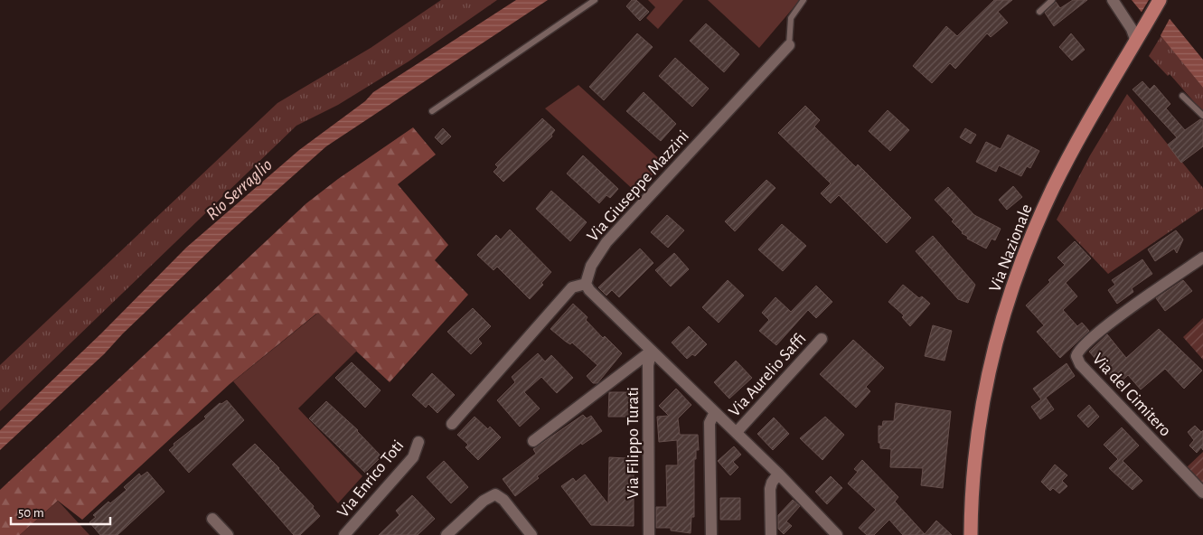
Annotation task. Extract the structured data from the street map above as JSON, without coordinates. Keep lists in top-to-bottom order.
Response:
{
  "streets": {
    "main road": ["Via Nazionale"],
    "street": [
      "Via Giuseppe Mazzini",
      "Via Aurelio Saffi",
      "Via del Cimitero",
      "Via Filippo Turati",
      "Via Enrico Toti"
    ]
  },
  "water": ["Rio Serraglio"],
  "scale_bar": "50 m"
}
